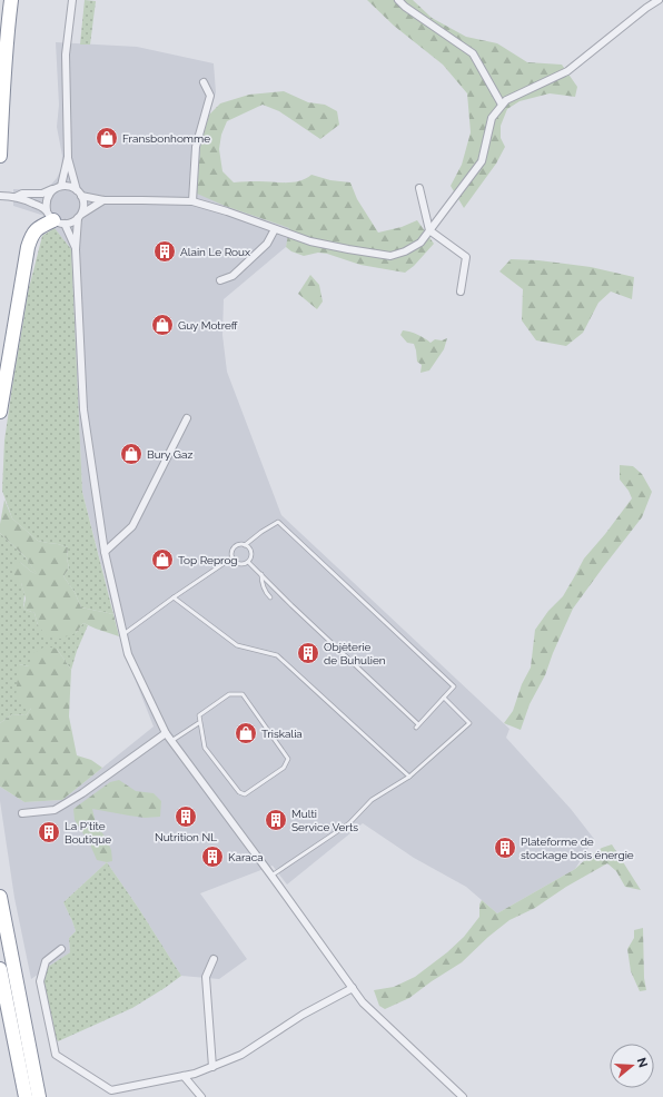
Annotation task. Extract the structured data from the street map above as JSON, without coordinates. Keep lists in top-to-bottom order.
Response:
{
  "places": {
    "shop": [
      "Fransbonhomme",
      "Guy Motreff",
      "Bury Gaz",
      "Top Reprog",
      "Triskalia"
    ],
    "building": [
      "Alain Le Roux",
      "Objèterie de Buhulien",
      "Nutrition NL",
      "Multi Service Verts",
      "La P'tite Boutique",
      "Plateforme de stockage bois énergie",
      "Karaca"
    ]
  },
  "north": "right"
}
